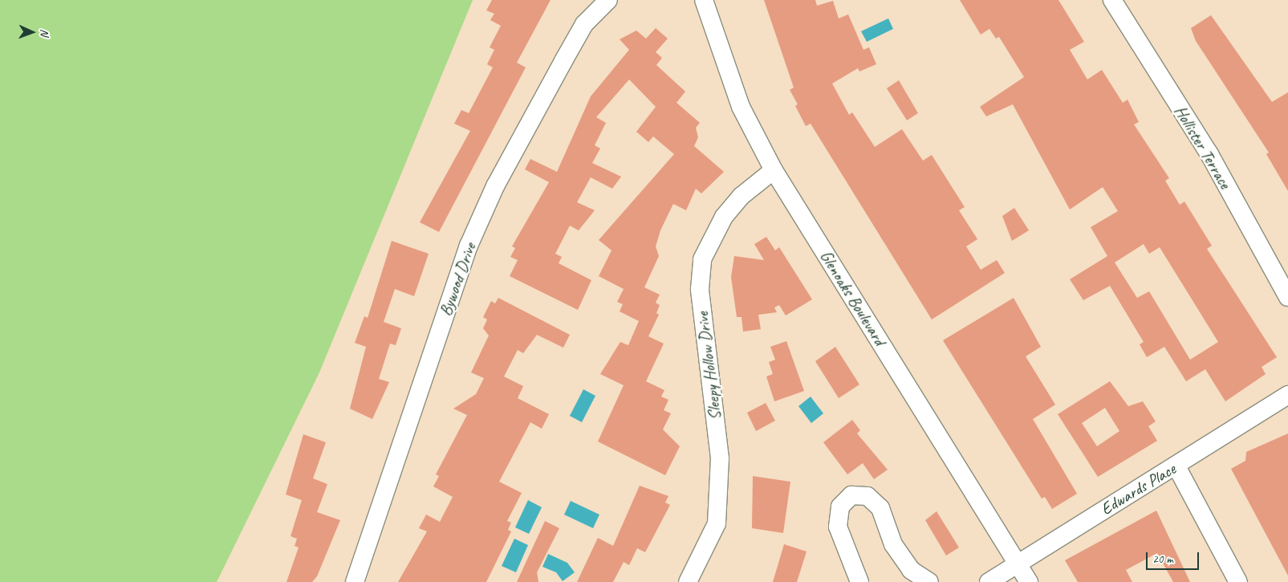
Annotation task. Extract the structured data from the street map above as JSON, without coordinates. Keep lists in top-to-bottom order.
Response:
{
  "streets": {
    "street": [
      "Hollister Terrace",
      "Bywood Drive",
      "Glenoaks Boulevard",
      "Sleepy Hollow Drive",
      "Edwards Place"
    ]
  },
  "crossings": [
    ["Glenoaks Boulevard", "Sleepy Hollow Drive"],
    ["Glenoaks Boulevard", "Edwards Place"]
  ],
  "scale_bar": "20 m",
  "north": "right"
}
